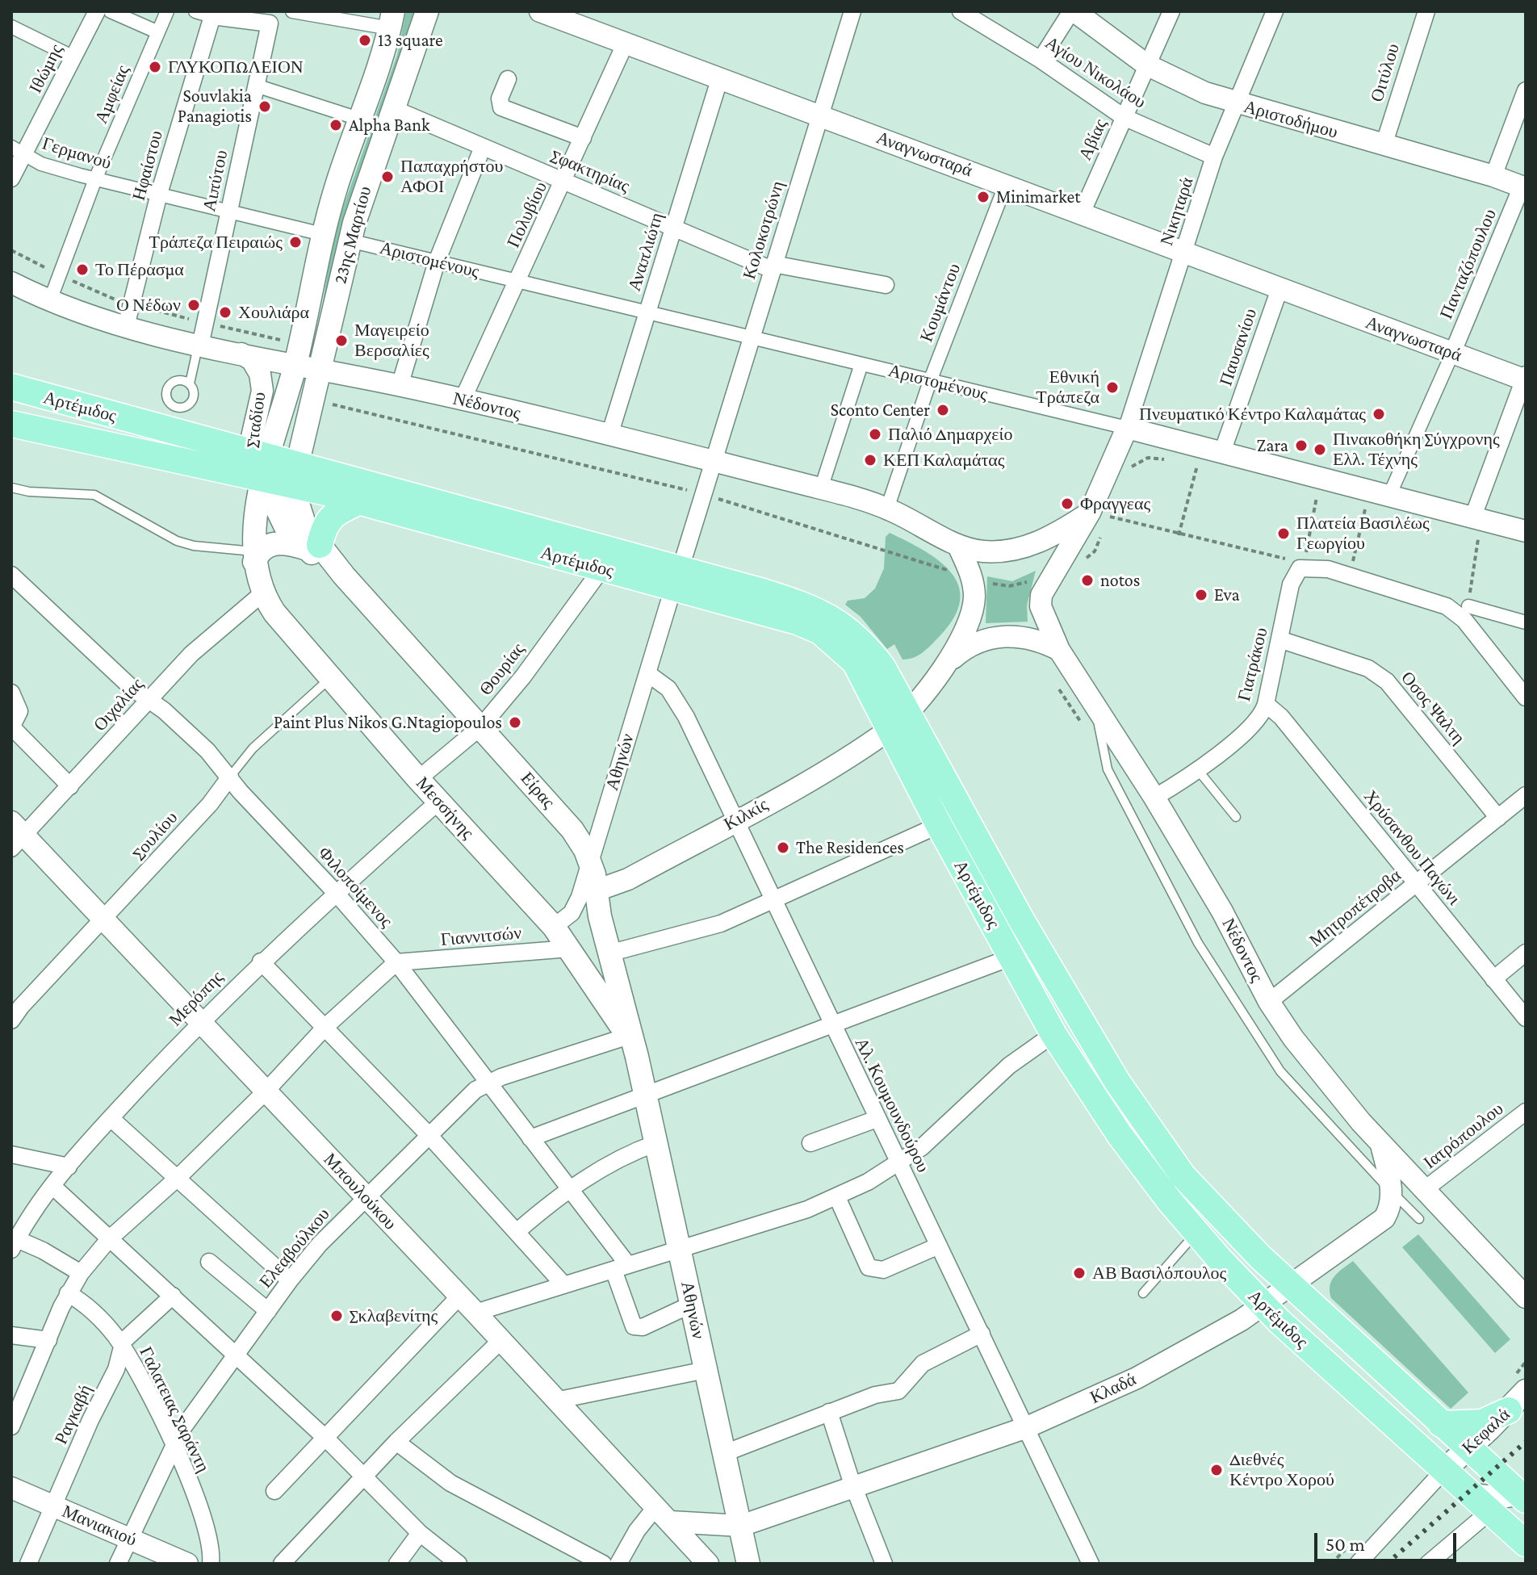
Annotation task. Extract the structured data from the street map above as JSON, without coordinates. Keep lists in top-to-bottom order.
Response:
{
  "streets": {
    "main road": [
      "23ης Μαρτίου",
      "Αρτέμιδος",
      "Σταδίου",
      "Αθηνών",
      "Είρας",
      "Μεσσήνης",
      "Κεφαλά"
    ],
    "street": [
      "Ιθώμης",
      "Αγίου Νικολάου",
      "Οιτύλου",
      "Αμφείας",
      "Αριστοδήμου",
      "Αβίας",
      "Γερμανού",
      "Αναγνωσταρά",
      "Ηφαίστου",
      "Σφακτηρίας",
      "Αιπύτου",
      "Νικηταρά",
      "Πολυβίου",
      "Κολοκοτρώνη",
      "Αναπλιώτη",
      "Αριστομένους",
      "Πανταζόπουλου",
      "Κουμάντου",
      "Παυσανίου",
      "Νέδοντος",
      "Γιατράκου",
      "Θουρίας",
      "Οιχαλίας",
      "Οσος Ψαλτη",
      "Κιλκίς",
      "Σουλίου",
      "Χρύσανθου Παγώνι",
      "Φιλοποίμενος",
      "Μητροπέτροβα",
      "Γιαννιτσών",
      "Μερόπης",
      "Αλ. Κουμουνδούρου",
      "Ιατρόπουλου",
      "Μπουλούκου",
      "Ελεαβούλκου",
      "Κλαδά",
      "Γαλατειας Σαράντη",
      "Ραγκαβή",
      "Μανιακιού"
    ]
  },
  "crossings": [
    ["Ιθώμης", "Γερμανού"],
    ["Αγίου Νικολάου", "Αβίας"],
    ["Αγίου Νικολάου", "Νικηταρά"],
    ["Οιτύλου", "Αριστοδήμου"],
    ["Αμφείας", "Γερμανού"],
    ["Αμφείας", "Νέδοντος"],
    ["Αριστοδήμου", "Αβίας"],
    ["Αριστοδήμου", "Νικηταρά"],
    ["Αριστοδήμου", "Πανταζόπουλου"],
    ["Αβίας", "Αναγνωσταρά"],
    ["Γερμανού", "Ηφαίστου"],
    ["Γερμανού", "Αιπύτου"],
    ["Γερμανού", "23ης Μαρτίου"],
    ["Αναγνωσταρά", "Νικηταρά"],
    ["Αναγνωσταρά", "Πολυβίου"],
    ["Αναγνωσταρά", "Κολοκοτρώνη"],
    ["Αναγνωσταρά", "Αναπλιώτη"],
    ["Αναγνωσταρά", "Πανταζόπουλου"],
    ["Αναγνωσταρά", "Κουμάντου"],
    ["Αναγνωσταρά", "Παυσανίου"],
    ["Ηφαίστου", "Νέδοντος"],
    ["Σφακτηρίας", "Πολυβίου"],
    ["Σφακτηρίας", "Κολοκοτρώνη"],
    ["Σφακτηρίας", "23ης Μαρτίου"],
    ["Σφακτηρίας", "Αναπλιώτη"],
    ["Αιπύτου", "Νέδοντος"],
    ["Νικηταρά", "Αριστομένους"],
    ["Νικηταρά", "Νέδοντος"],
    ["Πολυβίου", "Αριστομένους"],
    ["Πολυβίου", "Νέδοντος"],
    ["Κολοκοτρώνη", "Αριστομένους"],
    ["Κολοκοτρώνη", "Νέδοντος"],
    ["Κολοκοτρώνη", "Αρτέμιδος"],
    ["Κολοκοτρώνη", "Αθηνών"],
    ["23ης Μαρτίου", "Αριστομένους"],
    ["23ης Μαρτίου", "Νέδοντος"],
    ["23ης Μαρτίου", "Αρτέμιδος"],
    ["23ης Μαρτίου", "Σταδίου"],
    ["23ης Μαρτίου", "Είρας"],
    ["Αναπλιώτη", "Αριστομένους"],
    ["Αναπλιώτη", "Νέδοντος"],
    ["Αριστομένους", "Πανταζόπουλου"],
    ["Αριστομένους", "Κουμάντου"],
    ["Αριστομένους", "Παυσανίου"],
    ["Αριστομένους", "Νέδοντος"],
    ["Κουμάντου", "Νέδοντος"],
    ["Νέδοντος", "Σταδίου"],
    ["Νέδοντος", "Γιατράκου"],
    ["Νέδοντος", "Μητροπέτροβα"],
    ["Νέδοντος", "Ιατρόπουλου"],
    ["Αρτέμιδος", "Σταδίου"],
    ["Αρτέμιδος", "Θουρίας"],
    ["Αρτέμιδος", "Αθηνών"],
    ["Αρτέμιδος", "Είρας"],
    ["Αρτέμιδος", "Μεσσήνης"],
    ["Αρτέμιδος", "Κιλκίς"],
    ["Αρτέμιδος", "Κλαδά"],
    ["Αρτέμιδος", "Κεφαλά"],
    ["Σταδίου", "Μεσσήνης"],
    ["Γιατράκου", "Οσος Ψαλτη"],
    ["Γιατράκου", "Χρύσανθου Παγώνι"],
    ["Θουρίας", "Είρας"],
    ["Θουρίας", "Μεσσήνης"],
    ["Οιχαλίας", "Μεσσήνης"],
    ["Οιχαλίας", "Φιλοποίμενος"],
    ["Οιχαλίας", "Μπουλούκου"],
    ["Οσος Ψαλτη", "Μητροπέτροβα"],
    ["Αθηνών", "Είρας"],
    ["Αθηνών", "Μεσσήνης"],
    ["Αθηνών", "Φιλοποίμενος"],
    ["Αθηνών", "Αλ. Κουμουνδούρου"],
    ["Αθηνών", "Ελεαβούλκου"],
    ["Αθηνών", "Κλαδά"],
    ["Είρας", "Μεσσήνης"],
    ["Είρας", "Κιλκίς"],
    ["Είρας", "Ελεαβούλκου"],
    ["Μεσσήνης", "Σουλίου"],
    ["Μεσσήνης", "Γιαννιτσών"],
    ["Μεσσήνης", "Μερόπης"],
    ["Μεσσήνης", "Ελεαβούλκου"],
    ["Κιλκίς", "Αλ. Κουμουνδούρου"],
    ["Σουλίου", "Φιλοποίμενος"],
    ["Σουλίου", "Μπουλούκου"],
    ["Χρύσανθου Παγώνι", "Μητροπέτροβα"],
    ["Φιλοποίμενος", "Γιαννιτσών"],
    ["Φιλοποίμενος", "Μερόπης"],
    ["Φιλοποίμενος", "Ελεαβούλκου"],
    ["Μερόπης", "Μπουλούκου"],
    ["Αλ. Κουμουνδούρου", "Κλαδά"],
    ["Μπουλούκου", "Ελεαβούλκου"],
    ["Ελεαβούλκου", "Γαλατειας Σαράντη"],
    ["Ελεαβούλκου", "Μανιακιού"],
    ["Γαλατειας Σαράντη", "Ραγκαβή"],
    ["Ραγκαβή", "Μανιακιού"]
  ],
  "places": [
    "13 square",
    "ΓΛΥΚΟΠΩΛΕΙΟΝ",
    "Souvlakia Panagiotis",
    "Alpha Bank",
    "Παπαχρήστου ΑΦΟΙ",
    "Minimarket",
    "Τράπεζα Πειραιώς",
    "Το Πέρασμα",
    "Ο Νέδων",
    "Χουλιάρα",
    "Μαγειρείο Βερσαλίες",
    "Εθνική Τράπεζα",
    "Sconto Center",
    "Πνευματικό Κέντρο Καλαμάτας",
    "Παλιό Δημαρχείο",
    "Zara",
    "Πινακοθήκη Σύγχρονης Ελλ. Τέχνης",
    "ΚΕΠ Καλαμάτας",
    "Φραγγεας",
    "Πλατεία Βασιλέως Γεωργίου",
    "notos",
    "Eva",
    "Paint Plus Nikos G.Ntagiopoulos",
    "The Residences",
    "ΑΒ Βασιλόπουλος",
    "Σκλαβενίτης",
    "Διεθνές Κέντρο Χορού"
  ],
  "scale_bar": "50 m"
}
